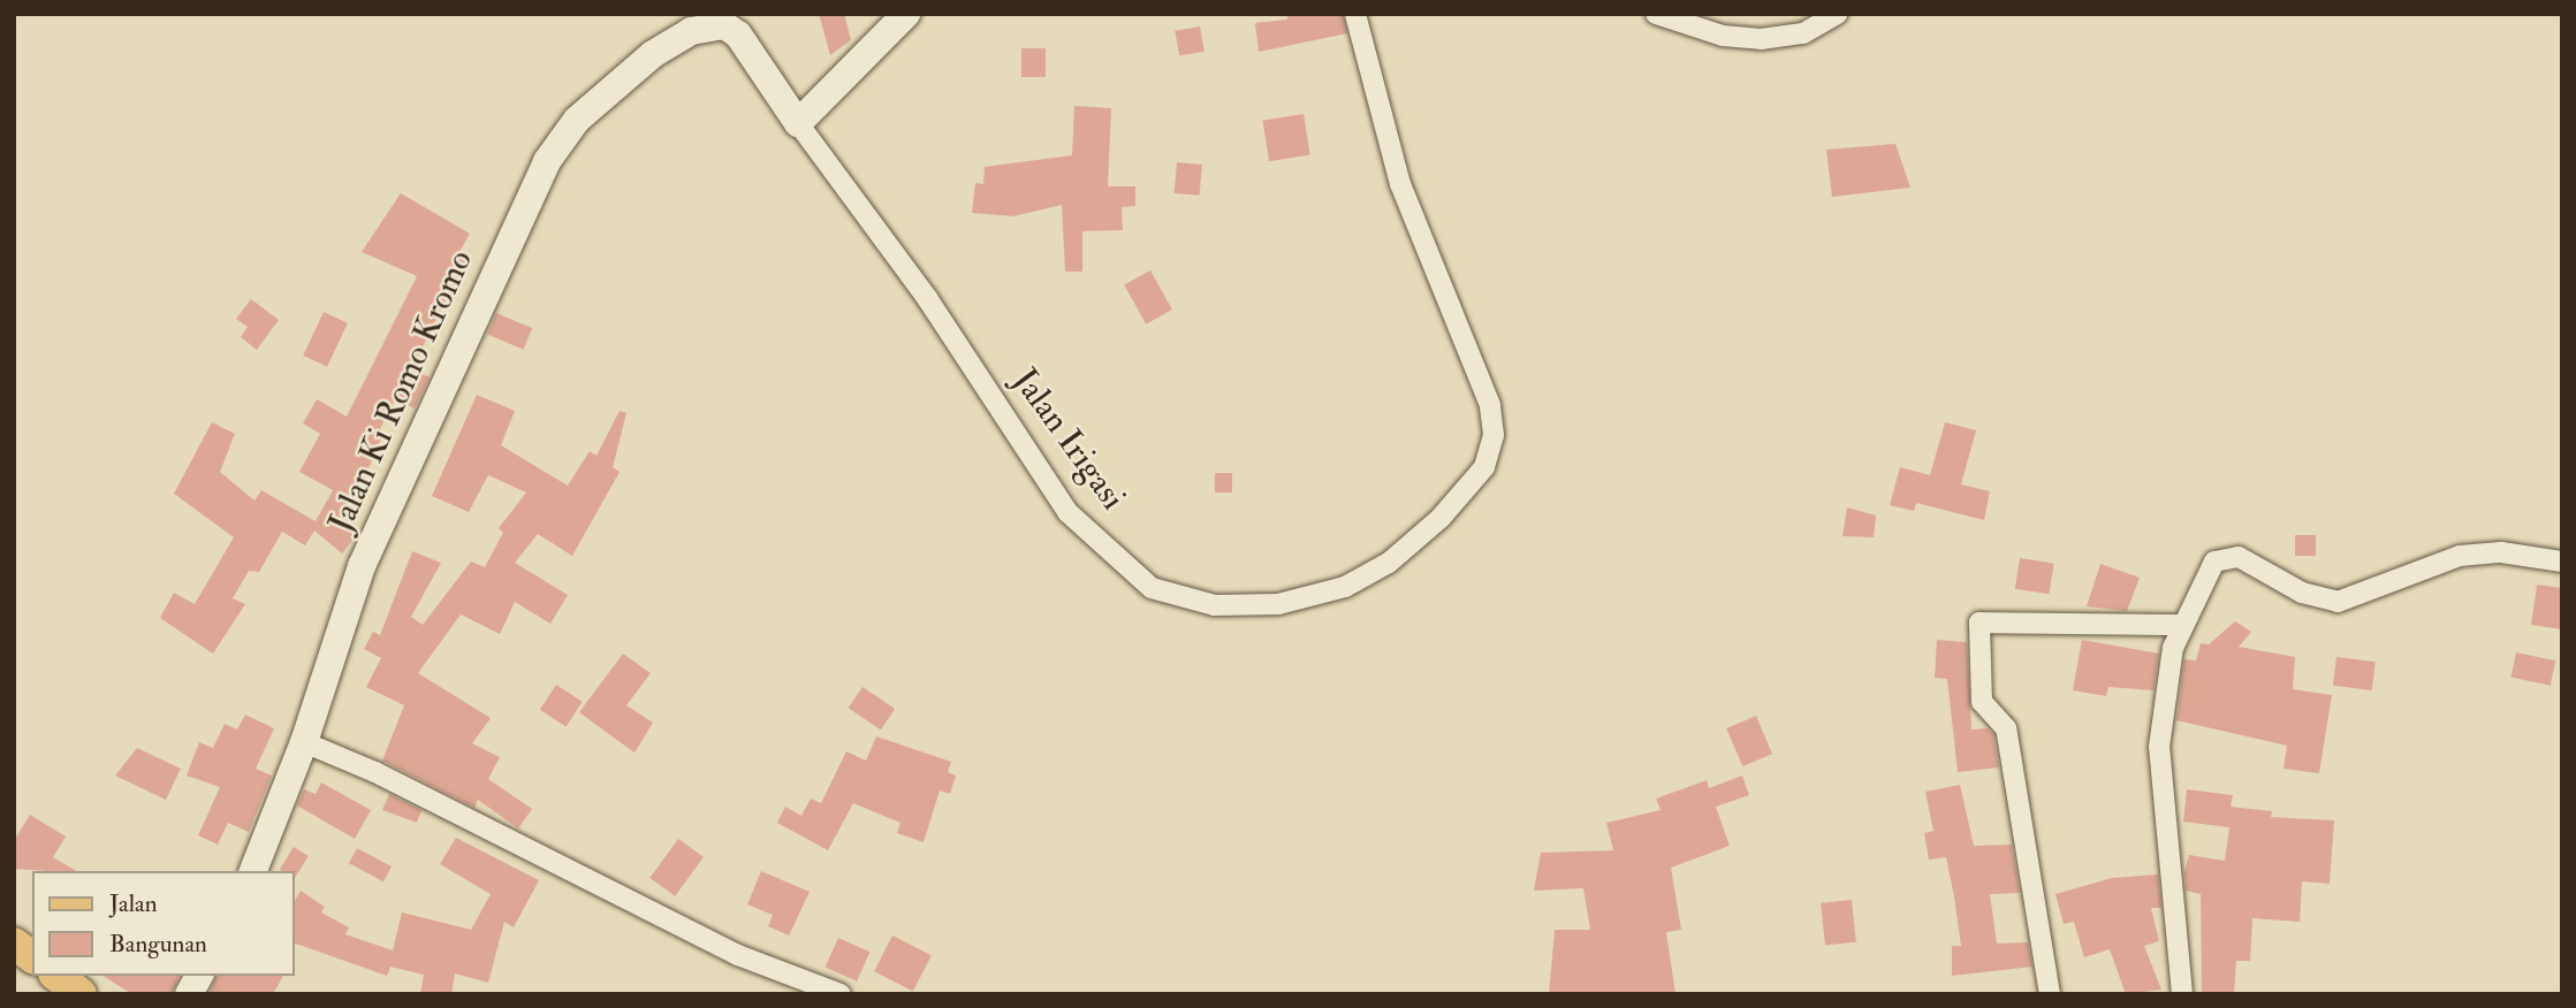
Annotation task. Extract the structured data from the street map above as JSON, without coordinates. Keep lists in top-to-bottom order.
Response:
{
  "streets": {
    "street": ["Jalan Ki Romo Kromo", "Jalan Irigasi"]
  },
  "crossings": [
    ["Jalan Ki Romo Kromo", "Jalan Irigasi"]
  ],
  "legend": ["Jalan", "Bangunan"]
}
